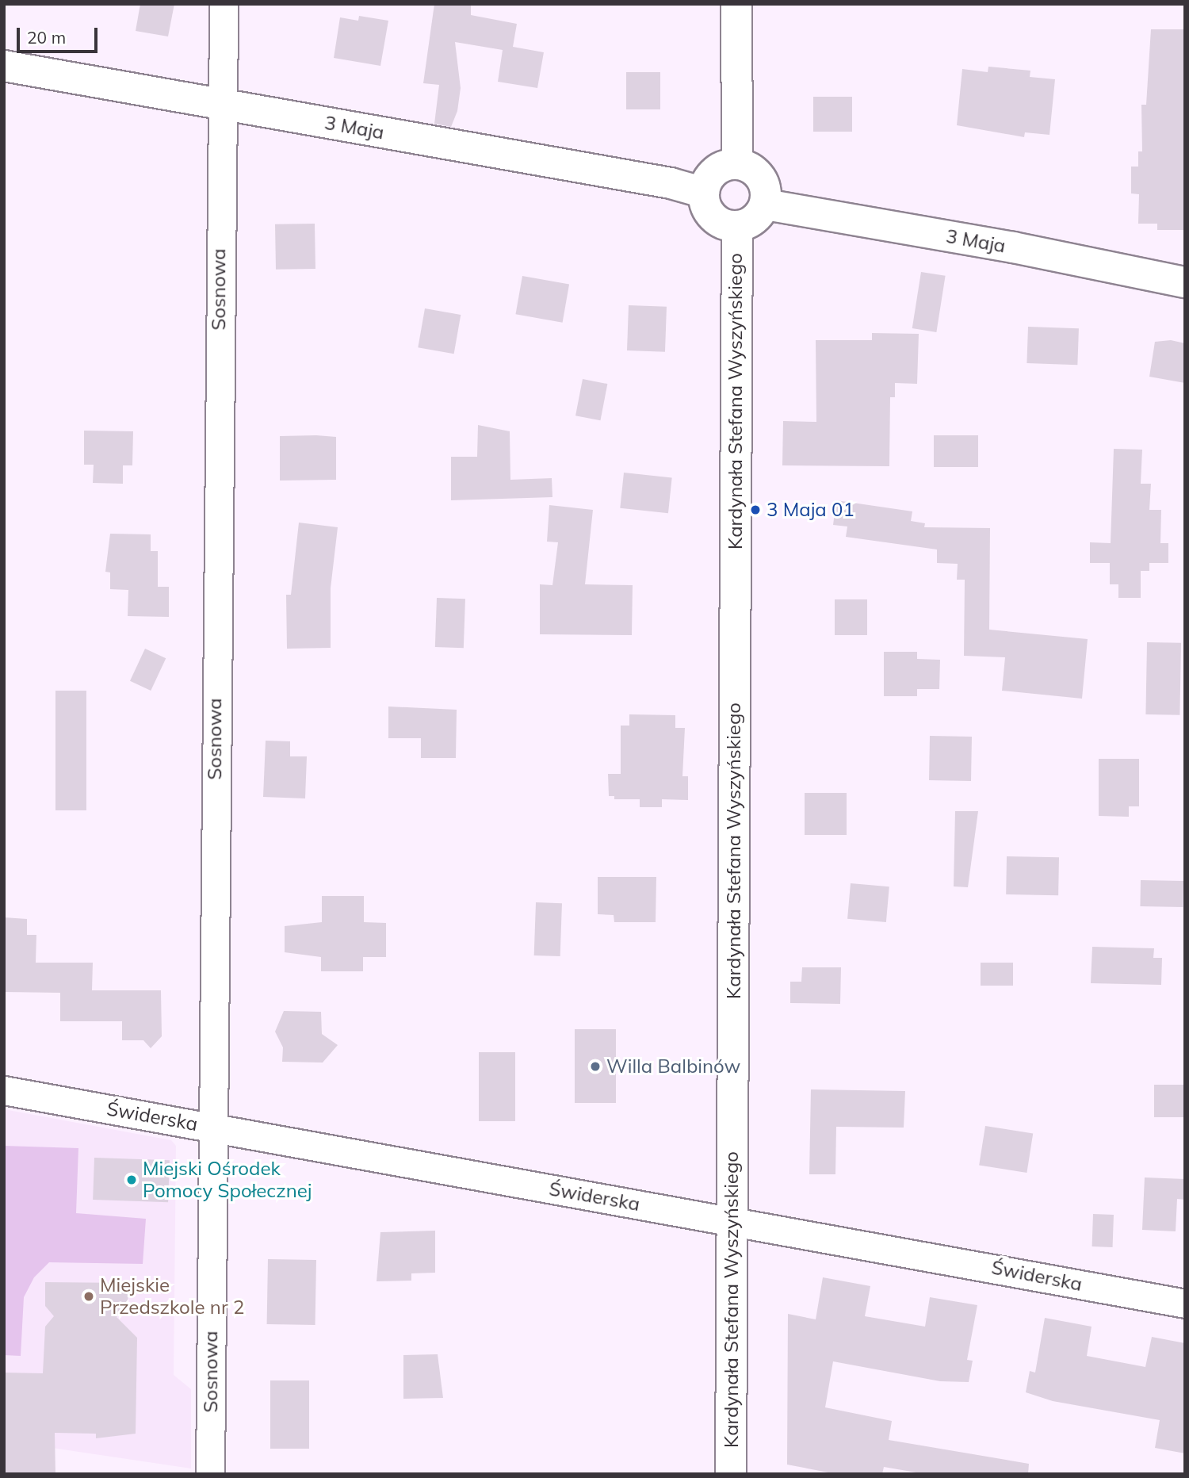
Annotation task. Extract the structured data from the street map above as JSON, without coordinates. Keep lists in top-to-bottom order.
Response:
{
  "streets": {
    "street": [
      "3 Maja",
      "Sosnowa",
      "Kardynała Stefana Wyszyńskiego",
      "Świderska"
    ]
  },
  "crossings": [
    ["3 Maja", "Sosnowa"],
    ["3 Maja", "Kardynała Stefana Wyszyńskiego"],
    ["Sosnowa", "Świderska"],
    ["Kardynała Stefana Wyszyńskiego", "Świderska"]
  ],
  "places": [
    "3 Maja 01",
    "Willa Balbinów",
    "Miejski Ośrodek Pomocy Społecznej",
    "Miejskie Przedszkole nr 2"
  ],
  "scale_bar": "20 m"
}
